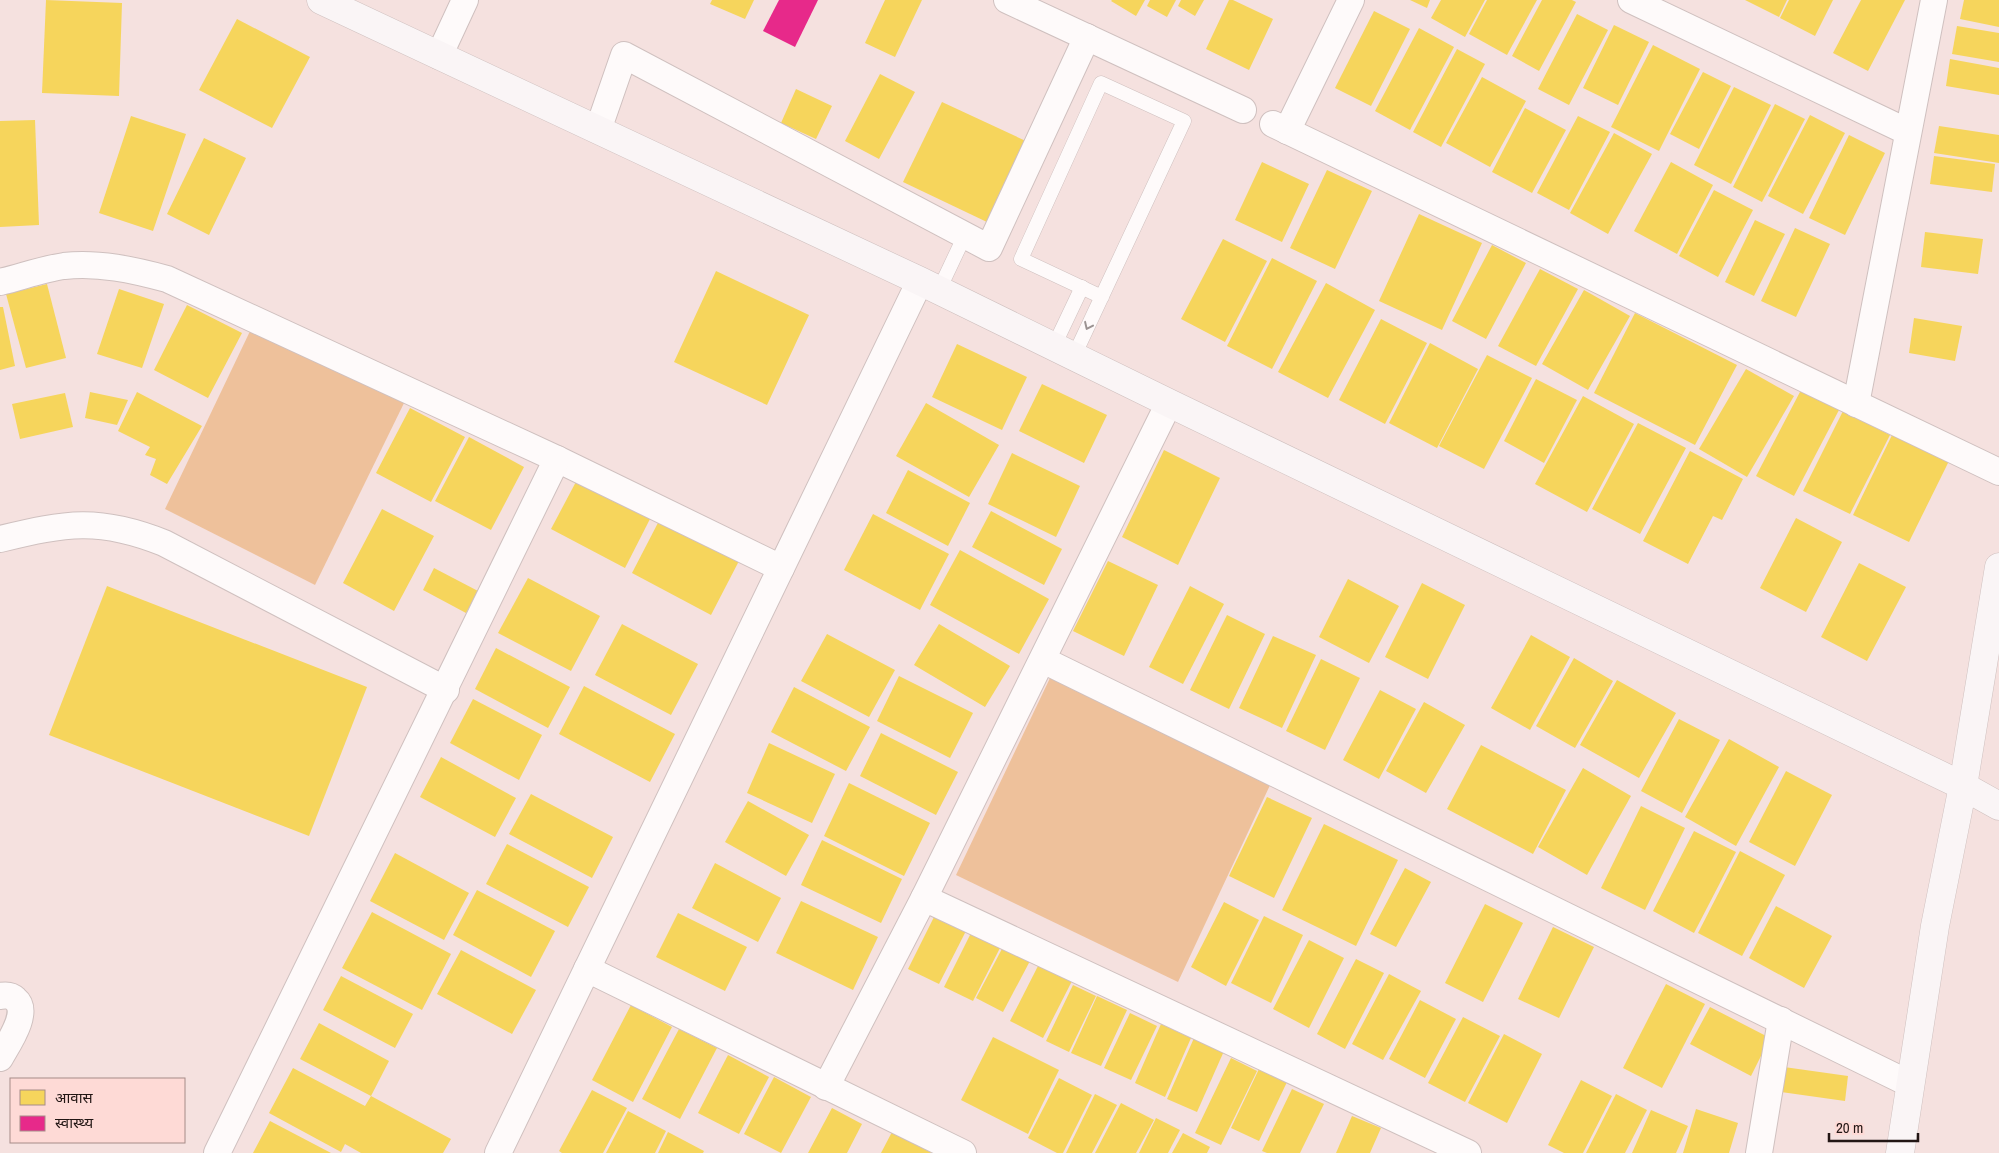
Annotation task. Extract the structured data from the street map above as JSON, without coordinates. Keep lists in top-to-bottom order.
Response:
{
  "legend": ["आवास", "स्वास्थ्य"],
  "scale_bar": "20 m"
}
